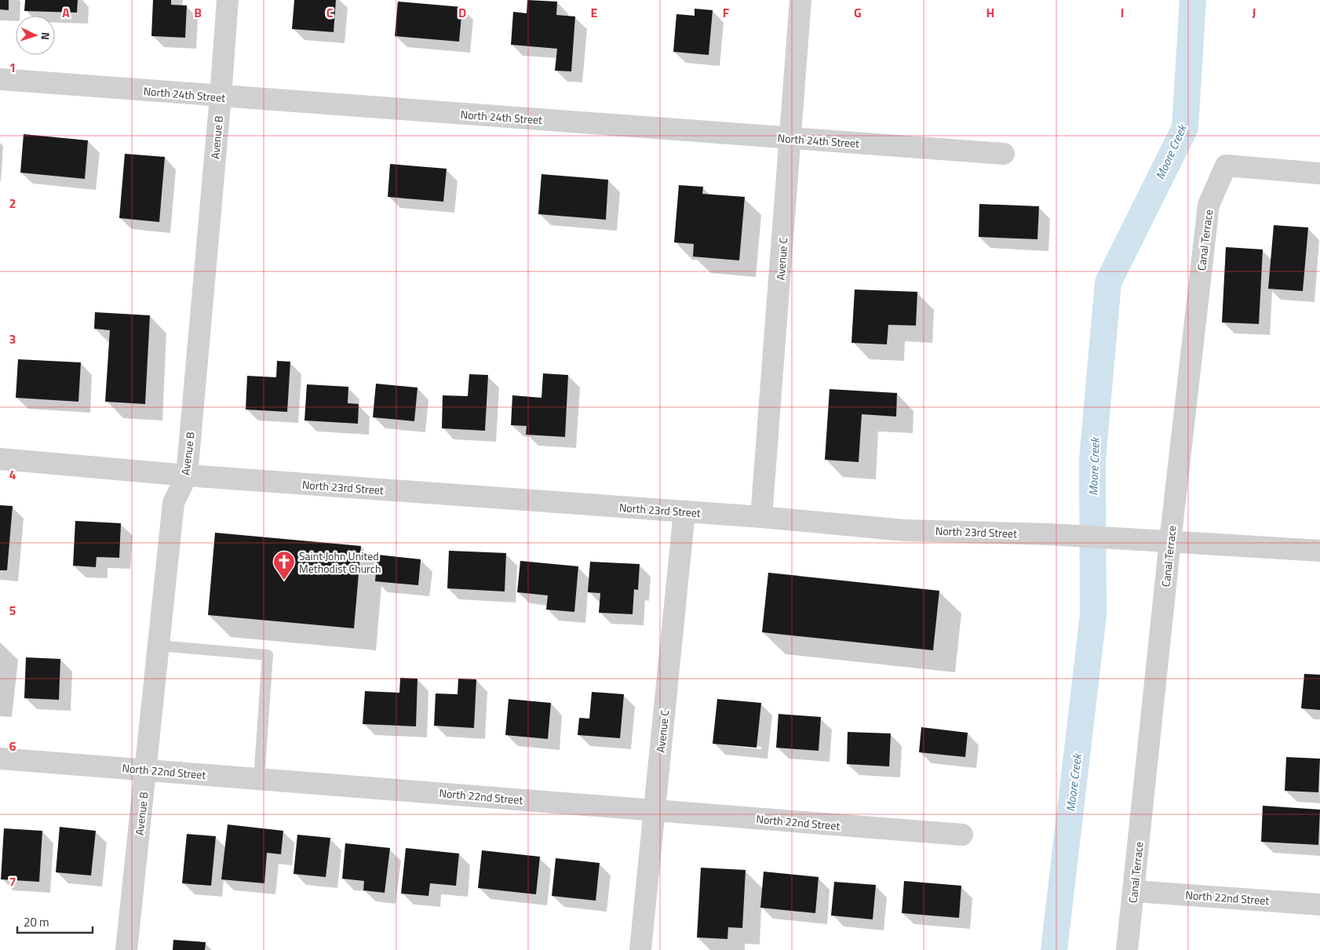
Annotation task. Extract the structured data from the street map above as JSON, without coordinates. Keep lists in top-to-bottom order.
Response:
{
  "streets": {
    "street": [
      "North 24th Street",
      "Avenue B",
      "Canal Terrace",
      "Avenue C",
      "North 23rd Street",
      "North 22nd Street"
    ]
  },
  "crossings": [
    ["North 24th Street", "Avenue B"],
    ["North 24th Street", "Avenue C"],
    ["Avenue B", "North 23rd Street"],
    ["Avenue B", "North 22nd Street"],
    ["Canal Terrace", "North 23rd Street"],
    ["Canal Terrace", "North 22nd Street"],
    ["Avenue C", "North 23rd Street"],
    ["Avenue C", "North 22nd Street"]
  ],
  "water": ["Moore Creek"],
  "places": {
    "church": ["Saint John United Methodist Church"]
  },
  "scale_bar": "20 m",
  "north": "right",
  "grid": {
    "columns": [
      "A",
      "B",
      "C",
      "D",
      "E",
      "F",
      "G",
      "H",
      "I",
      "J"
    ],
    "rows": [
      "1",
      "2",
      "3",
      "4",
      "5",
      "6",
      "7"
    ]
  }
}
